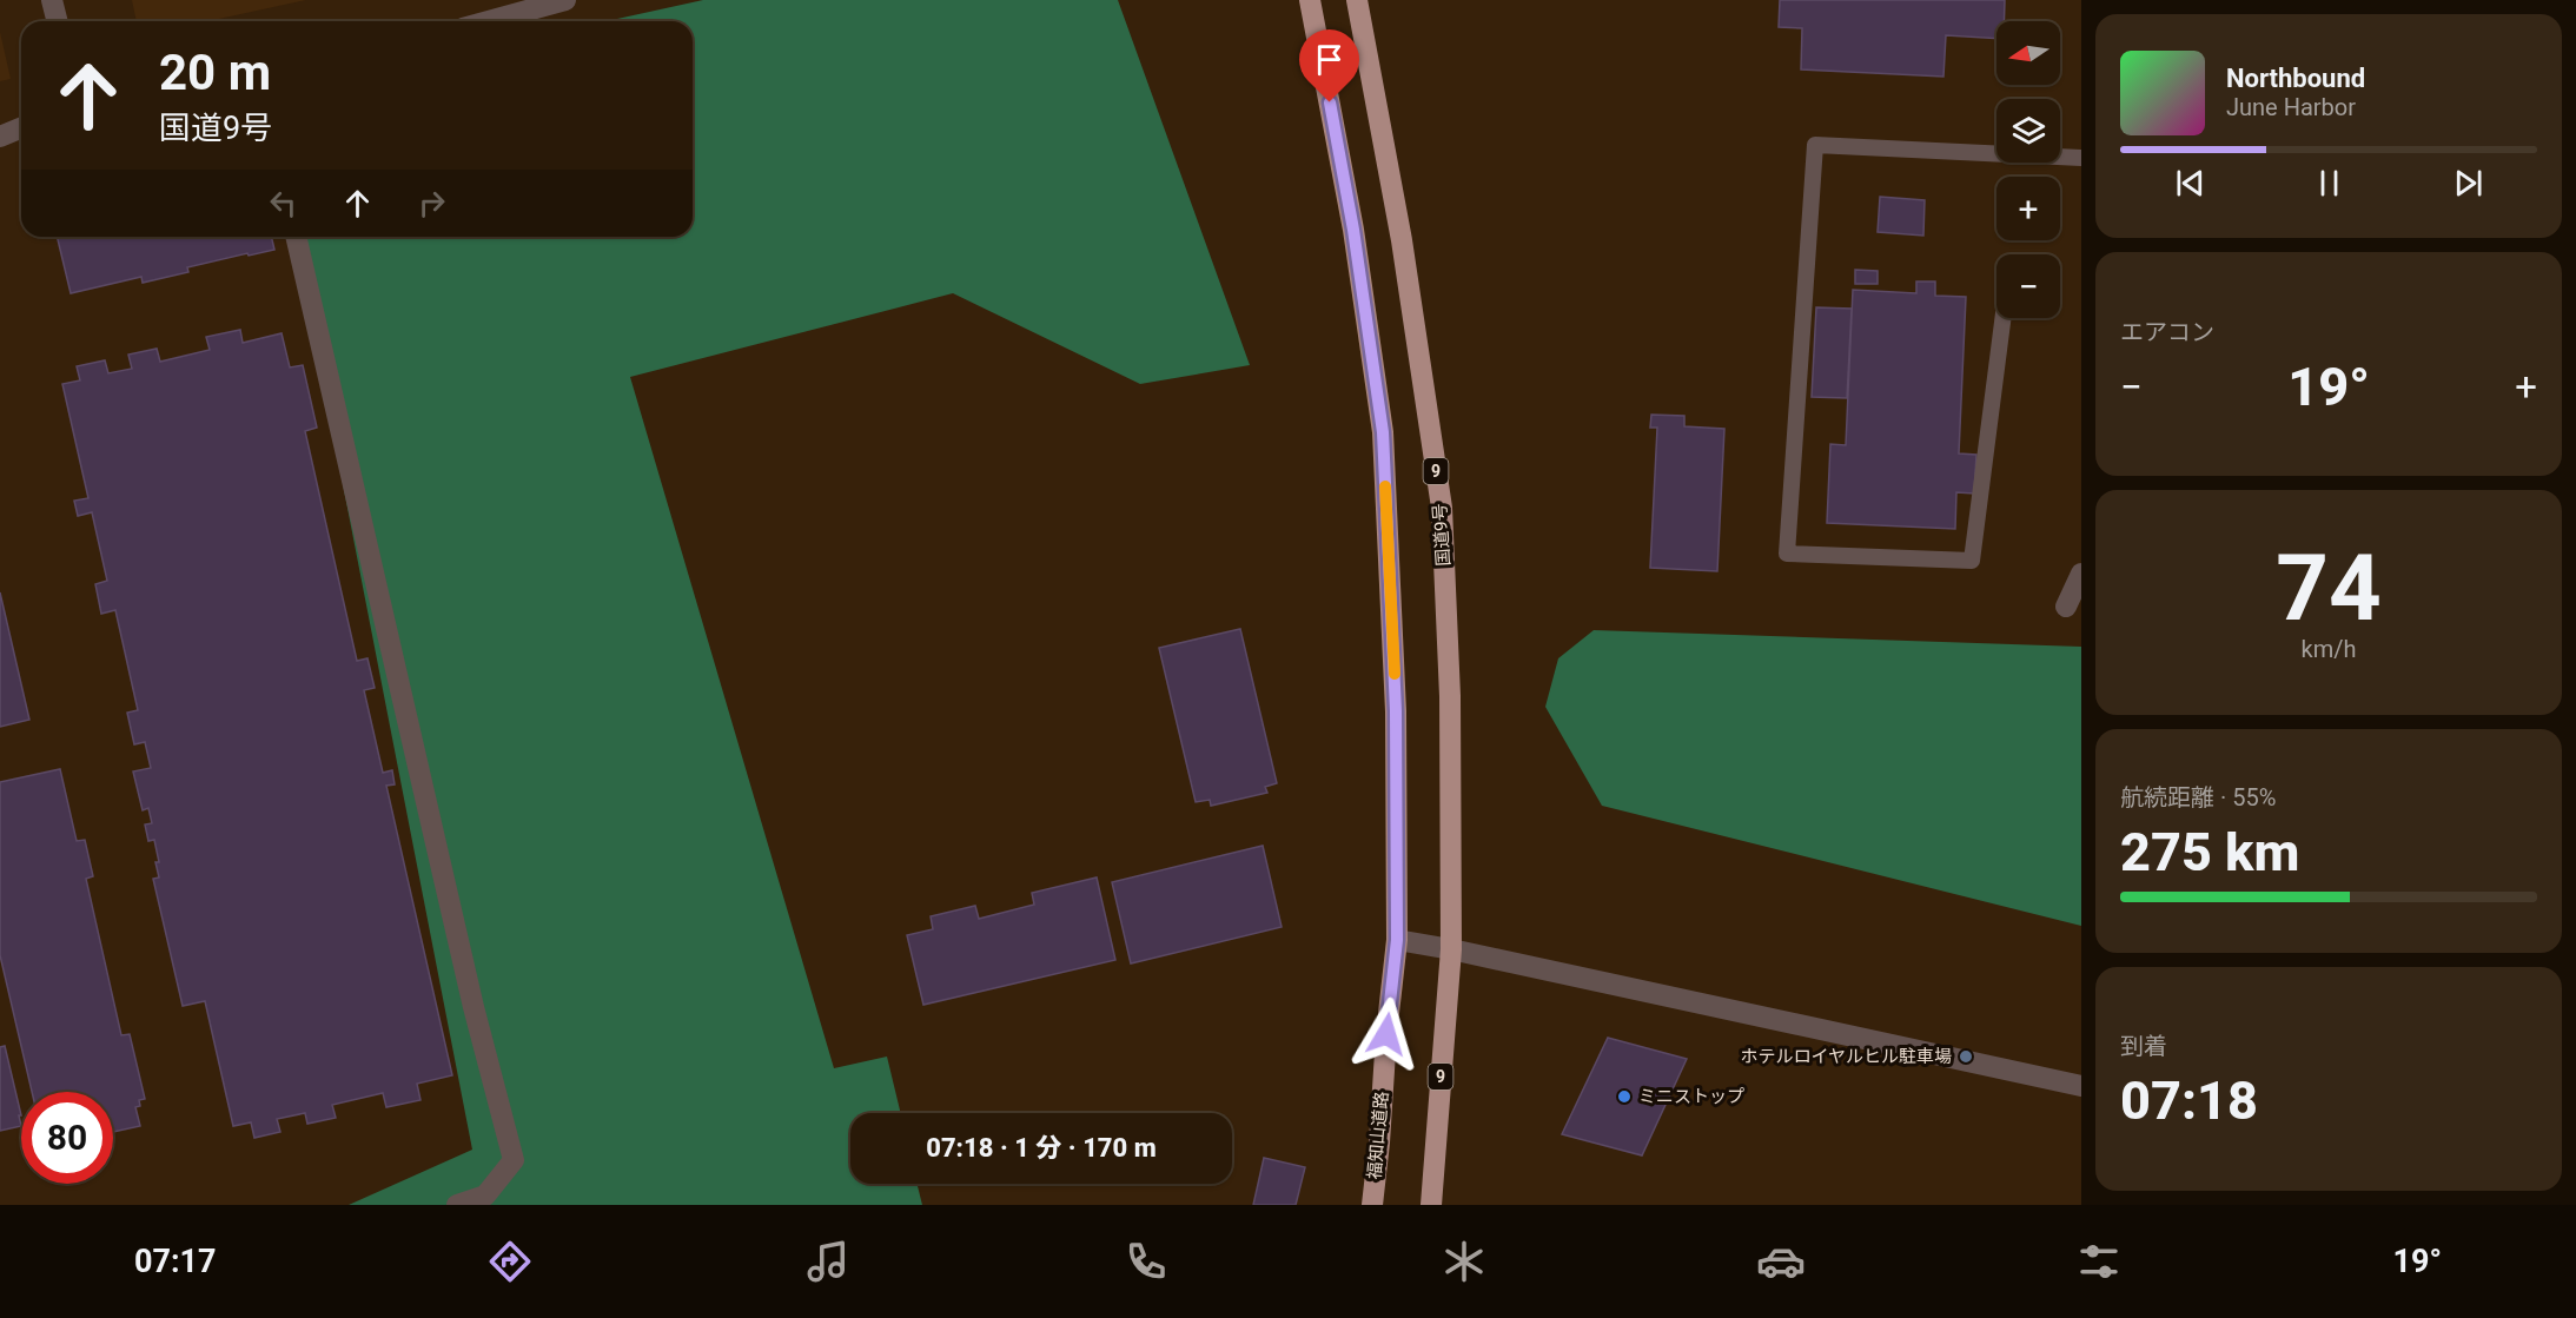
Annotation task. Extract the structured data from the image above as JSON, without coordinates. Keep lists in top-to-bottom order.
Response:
{
  "streets": {
    "highway": ["9", "国道9号", "福知山道路"]
  },
  "crossings": [
    ["9", "国道9号"]
  ],
  "places": ["ホテルロイヤルヒル駐車場", "ミニストップ"],
  "north": "left",
  "page": {
    "map_buttons": ["+", "−"],
    "turn": ["20 m", "国道9号"],
    "song": ["Northbound", "June Harbor"],
    "tile": [
      "エアコン",
      ["74", "km/h"],
      ["航続距離 · 55%", "275 km"],
      ["到着", "07:18"]
    ],
    "heat": ["−", "19°", "+"],
    "limit": "80",
    "trip": "07:18 · 1 分 · 170 m",
    "tabs": ["07:17", "19°"]
  }
}
